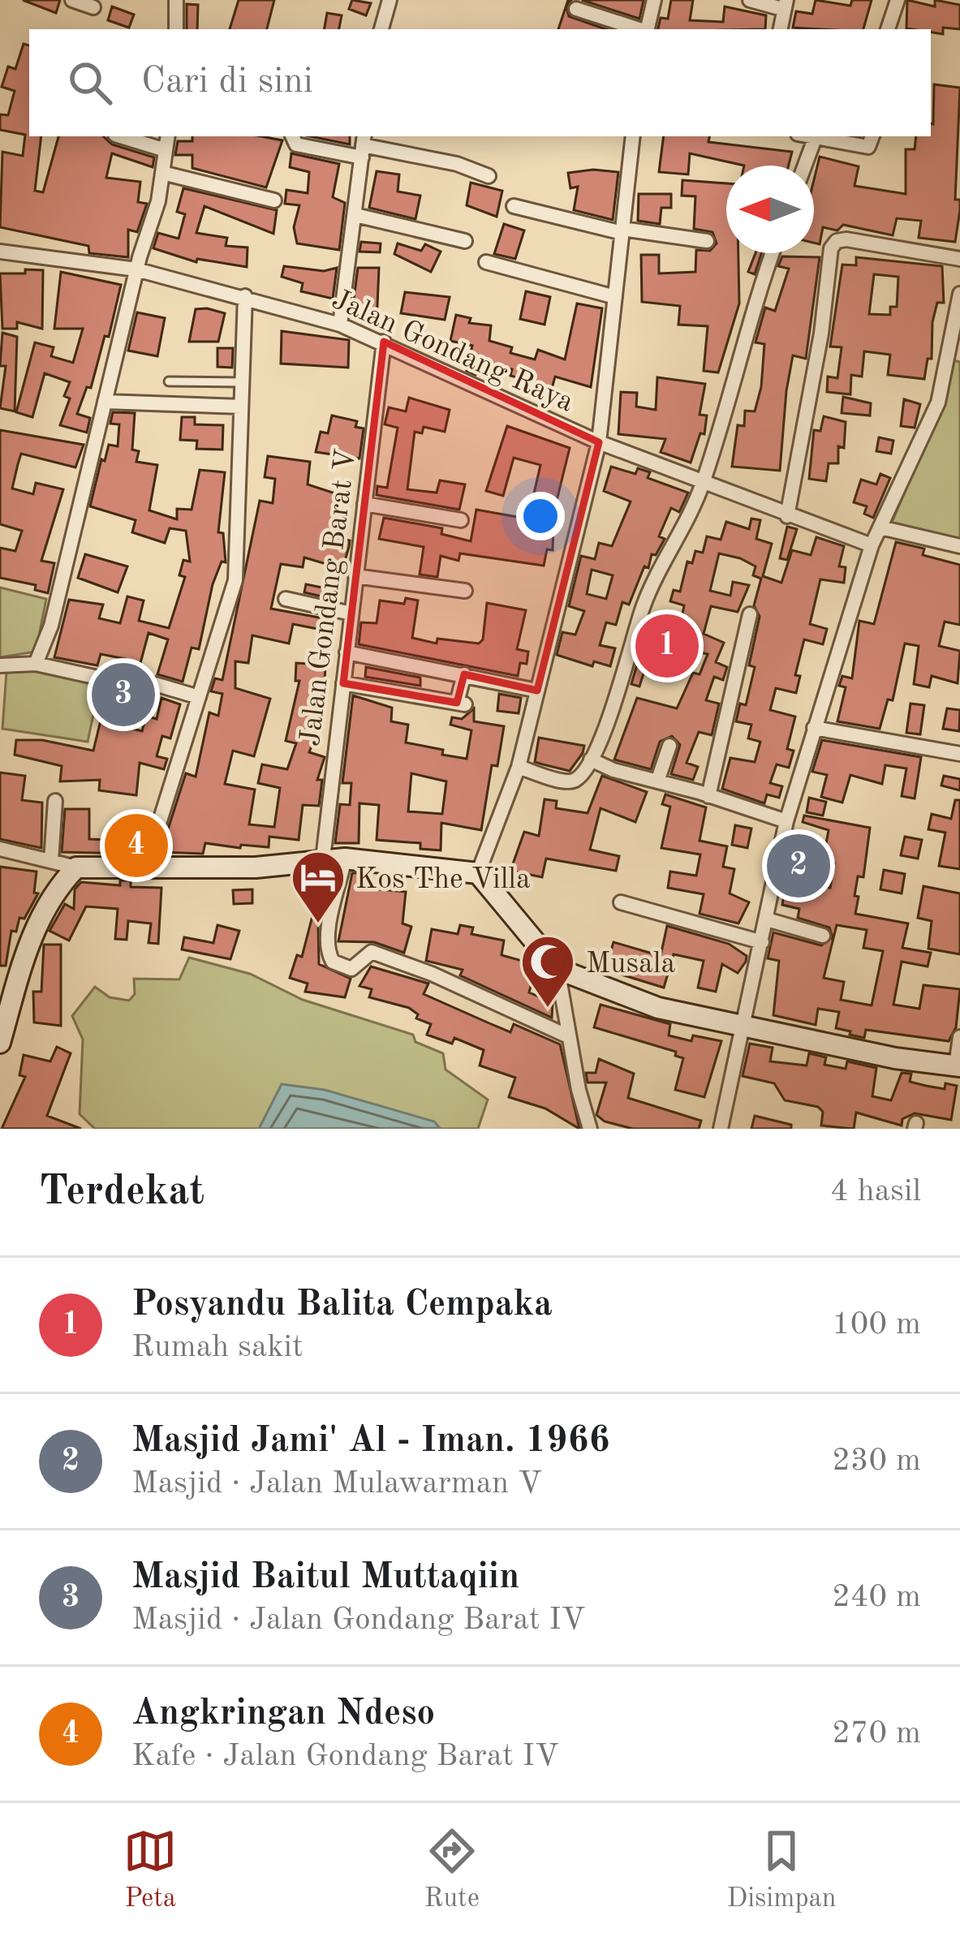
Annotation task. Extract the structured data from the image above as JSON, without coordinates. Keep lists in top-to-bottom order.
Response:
{
  "streets": {
    "street": ["Jalan Gondang Raya", "Jalan Gondang Barat V"]
  },
  "crossings": [
    ["Jalan Gondang Raya", "Jalan Gondang Barat V"]
  ],
  "places": {
    "hotel": ["Kos The Villa"],
    "mosque": ["Musala"]
  },
  "north": "left",
  "page": {
    "search": "Cari di sini",
    "pins": [
      "1",
      "3",
      "4",
      "2"
    ],
    "heading": ["Terdekat", "4 hasil"],
    "list": [
      {
        "mark": "1",
        "name": "Posyandu Balita Cempaka",
        "note": "Rumah sakit",
        "value": "100 m"
      },
      {
        "mark": "2",
        "name": "Masjid Jami' Al - Iman. 1966",
        "note": "Masjid · Jalan Mulawarman V",
        "value": "230 m"
      },
      {
        "mark": "3",
        "name": "Masjid Baitul Muttaqiin",
        "note": "Masjid · Jalan Gondang Barat IV",
        "value": "240 m"
      },
      {
        "mark": "4",
        "name": "Angkringan Ndeso",
        "note": "Kafe · Jalan Gondang Barat IV",
        "value": "270 m"
      }
    ],
    "nav": ["Peta", "Rute", "Disimpan"]
  }
}
